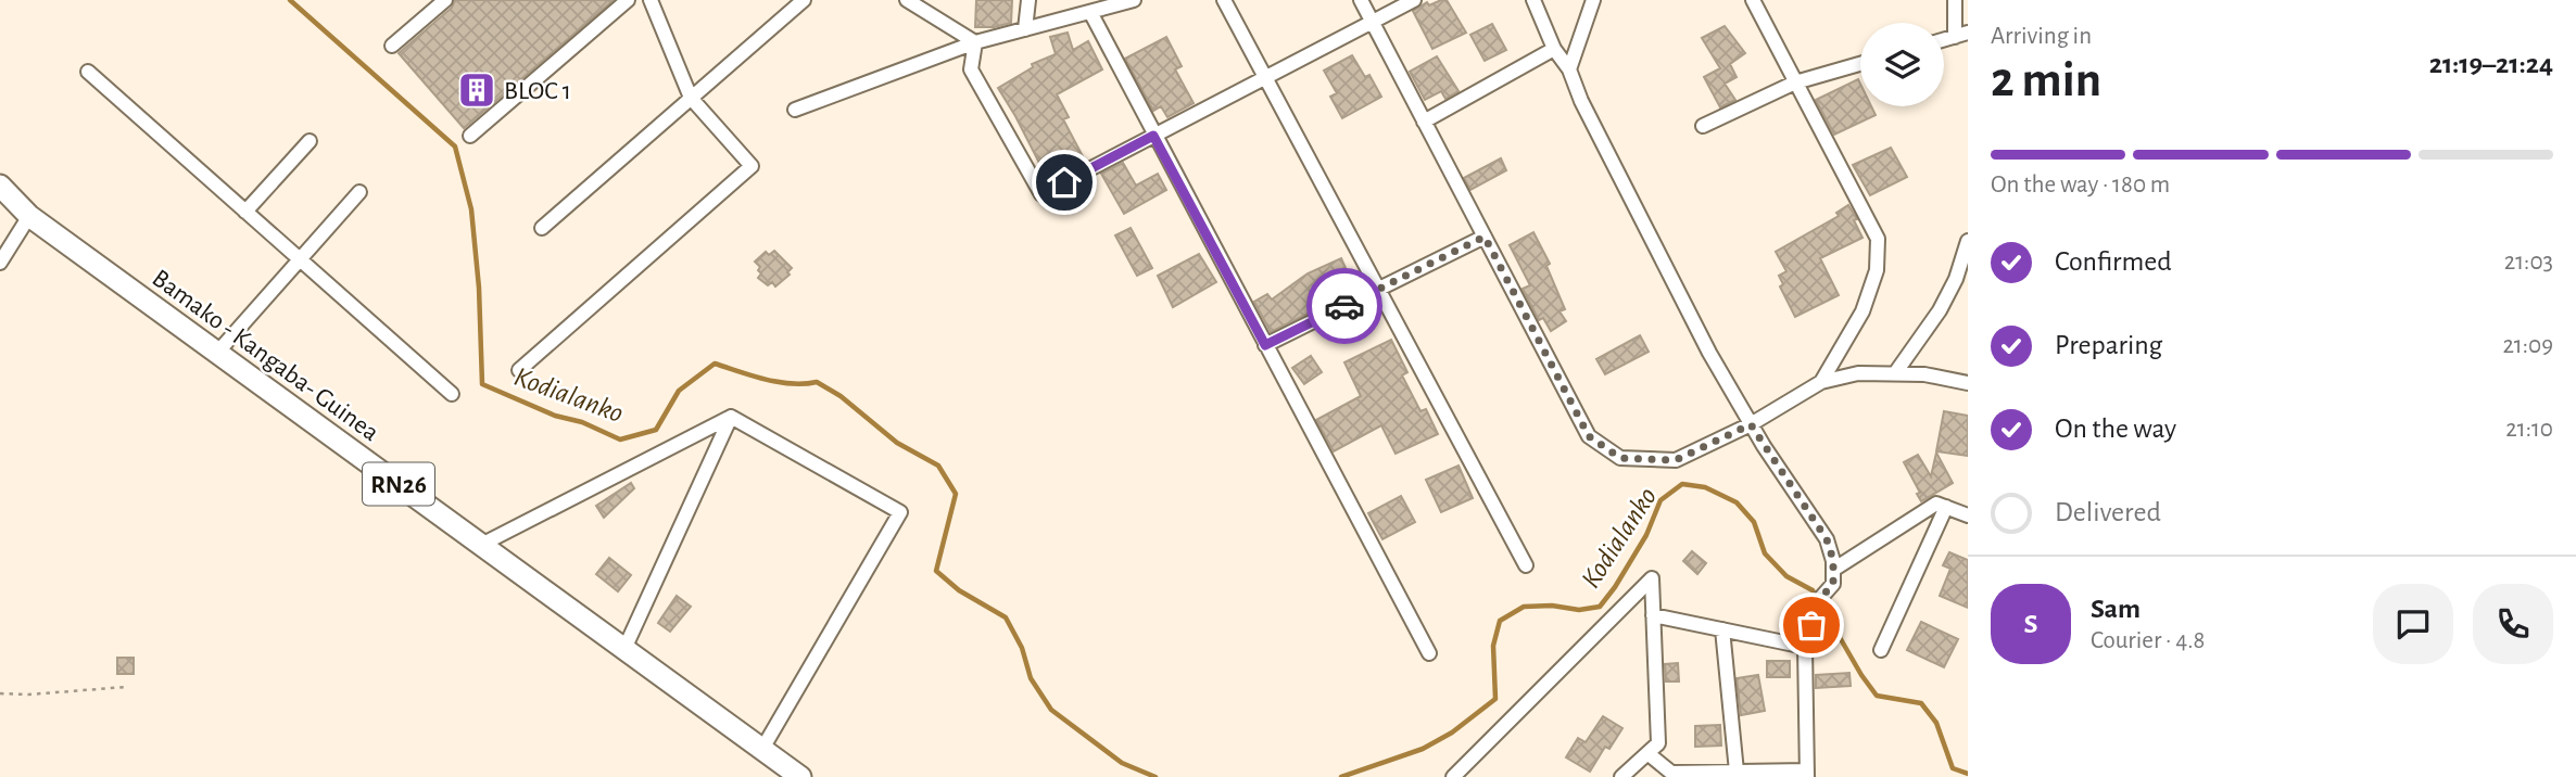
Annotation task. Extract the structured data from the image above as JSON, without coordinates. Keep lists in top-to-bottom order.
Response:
{
  "streets": {
    "main road": ["Bamako - Kangaba- Guinea", "RN26"]
  },
  "water": ["Kodialanko"],
  "places": {
    "building": ["BLOC 1"]
  },
  "page": {
    "heading": ["2 min", "Arriving in", "21:19–21:24"],
    "panel": ["Sam", "Courier · 4.8"],
    "bar": "On the way · 180 m",
    "list": [
      ["Confirmed", "21:03"],
      ["Preparing", "21:09"],
      ["On the way", "21:10"],
      "Delivered"
    ],
    "round": "S"
  }
}
